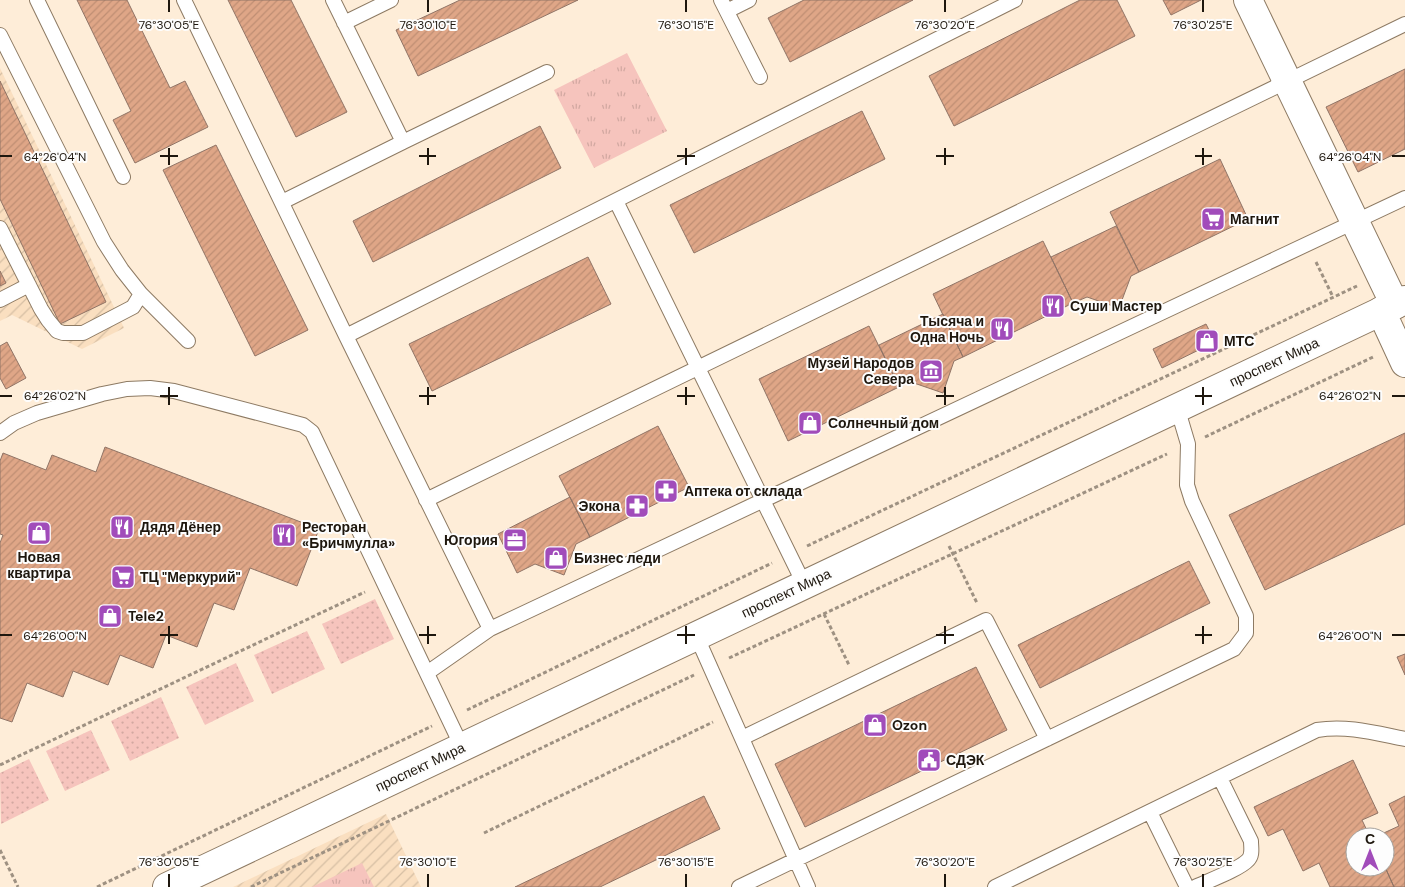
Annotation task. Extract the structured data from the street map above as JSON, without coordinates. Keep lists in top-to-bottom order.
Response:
{
  "streets": {
    "main road": ["проспект Мира"]
  },
  "places": {
    "supermarket": ["Магнит", "ТЦ \"Меркурий\""],
    "restaurant": [
      "Суши Мастер",
      "Тысяча и Одна Ночь",
      "Дядя Дёнер",
      "Ресторан «Бричмулла»"
    ],
    "shop": [
      "МТС",
      "Солнечный дом",
      "Новая квартира",
      "Бизнес леди",
      "Tele2",
      "Ozon"
    ],
    "museum": ["Музей Народов Севера"],
    "pharmacy": ["Аптека от склада", "Экона"],
    "office": ["Югория"],
    "public building": ["СДЭК"]
  },
  "north": "top",
  "coordinates": [
    "76°30'05\"E",
    "76°30'10\"E",
    "76°30'15\"E",
    "76°30'20\"E",
    "76°30'25\"E",
    "64°26'04\"N",
    "64°26'02\"N",
    "64°26'00\"N"
  ]
}
